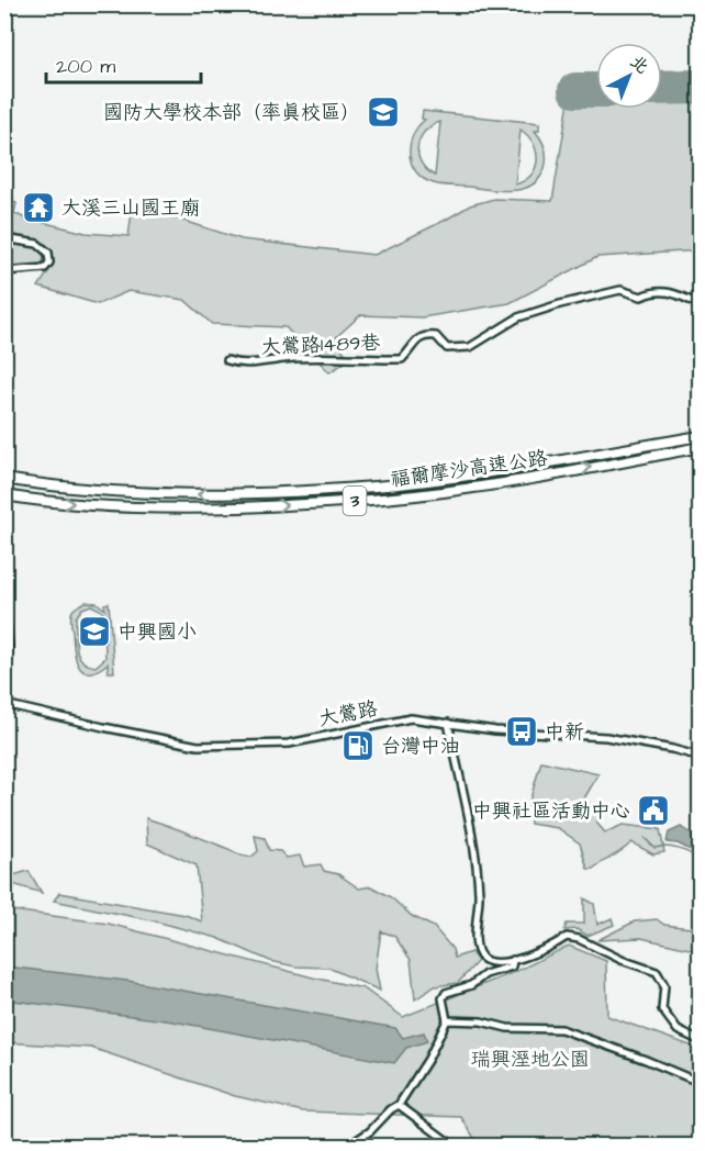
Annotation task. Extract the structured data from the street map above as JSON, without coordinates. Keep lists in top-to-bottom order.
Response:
{
  "streets": {
    "highway": ["福爾摩沙高速公路", "3"],
    "street": ["大鶯路1489巷", "大鶯路"]
  },
  "parks": ["瑞興溼地公園"],
  "places": {
    "school or university": ["國防大學校本部（率真校區）", "中興國小"],
    "temple": ["大溪三山國王廟"],
    "bus stop": ["中新"],
    "fuel station": ["台灣中油"],
    "public building": ["中興社區活動中心"]
  },
  "scale_bar": "200 m",
  "north": "top right"
}
